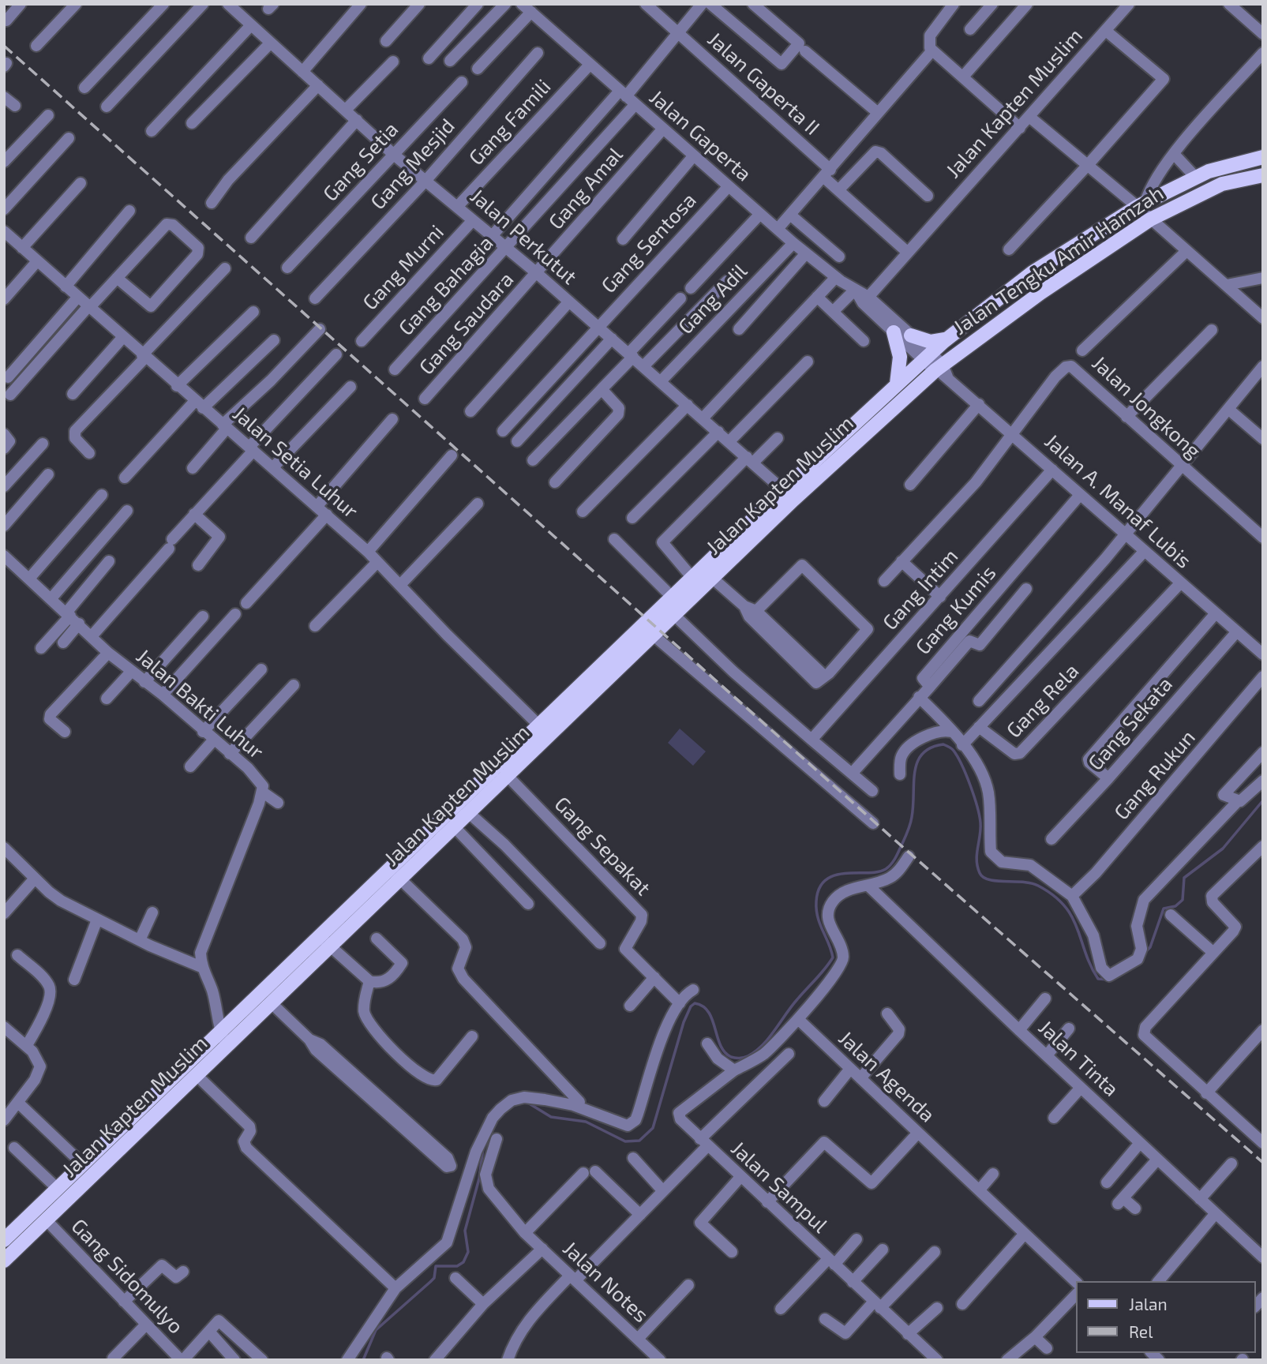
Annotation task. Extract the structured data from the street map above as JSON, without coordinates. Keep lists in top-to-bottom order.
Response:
{
  "streets": {
    "main road": ["Jalan Kapten Muslim", "Jalan Tengku Amir Hamzah"],
    "street": [
      "Jalan Gaperta II",
      "Gang Famili",
      "Jalan Gaperta",
      "Gang Setia",
      "Gang Mesjid",
      "Gang Amal",
      "Jalan Perkutut",
      "Gang Sentosa",
      "Gang Murni",
      "Gang Bahagia",
      "Gang Adil",
      "Gang Saudara",
      "Jalan Jongkong",
      "Jalan Setia Luhur",
      "Jalan A. Manaf Lubis",
      "Gang Intim",
      "Gang Kumis",
      "Gang Rela",
      "Jalan Bakti Luhur",
      "Gang Sekata",
      "Gang Rukun",
      "Gang Sepakat",
      "Jalan Tinta",
      "Jalan Agenda",
      "Jalan Sampul",
      "Gang Sidomulyo",
      "Jalan Notes"
    ]
  },
  "crossings": [
    ["Jalan Gaperta II", "Jalan Kapten Muslim"],
    ["Jalan Kapten Muslim", "Jalan Gaperta"],
    ["Jalan Kapten Muslim", "Jalan Perkutut"],
    ["Jalan Kapten Muslim", "Jalan Tengku Amir Hamzah"],
    ["Jalan Kapten Muslim", "Jalan Setia Luhur"],
    ["Jalan Kapten Muslim", "Jalan A. Manaf Lubis"],
    ["Jalan Kapten Muslim", "Gang Sepakat"],
    ["Jalan Kapten Muslim", "Gang Sidomulyo"],
    ["Gang Famili", "Jalan Gaperta"],
    ["Gang Famili", "Jalan Perkutut"],
    ["Jalan Gaperta", "Gang Amal"],
    ["Jalan Gaperta", "Gang Sentosa"],
    ["Jalan Gaperta", "Jalan Tengku Amir Hamzah"],
    ["Jalan Gaperta", "Gang Bahagia"],
    ["Jalan Gaperta", "Gang Adil"],
    ["Jalan Gaperta", "Jalan A. Manaf Lubis"],
    ["Gang Setia", "Jalan Perkutut"],
    ["Gang Mesjid", "Jalan Perkutut"],
    ["Gang Amal", "Jalan Perkutut"],
    ["Gang Amal", "Gang Saudara"],
    ["Jalan Perkutut", "Gang Sentosa"],
    ["Jalan Perkutut", "Gang Murni"],
    ["Jalan Perkutut", "Gang Bahagia"],
    ["Jalan Perkutut", "Gang Adil"],
    ["Jalan Perkutut", "Gang Saudara"],
    ["Jalan Tengku Amir Hamzah", "Jalan A. Manaf Lubis"],
    ["Jalan Jongkong", "Jalan A. Manaf Lubis"],
    ["Jalan A. Manaf Lubis", "Gang Intim"],
    ["Jalan A. Manaf Lubis", "Gang Kumis"],
    ["Jalan A. Manaf Lubis", "Gang Rela"],
    ["Jalan A. Manaf Lubis", "Gang Sekata"]
  ],
  "legend": ["Jalan", "Rel"]
}
